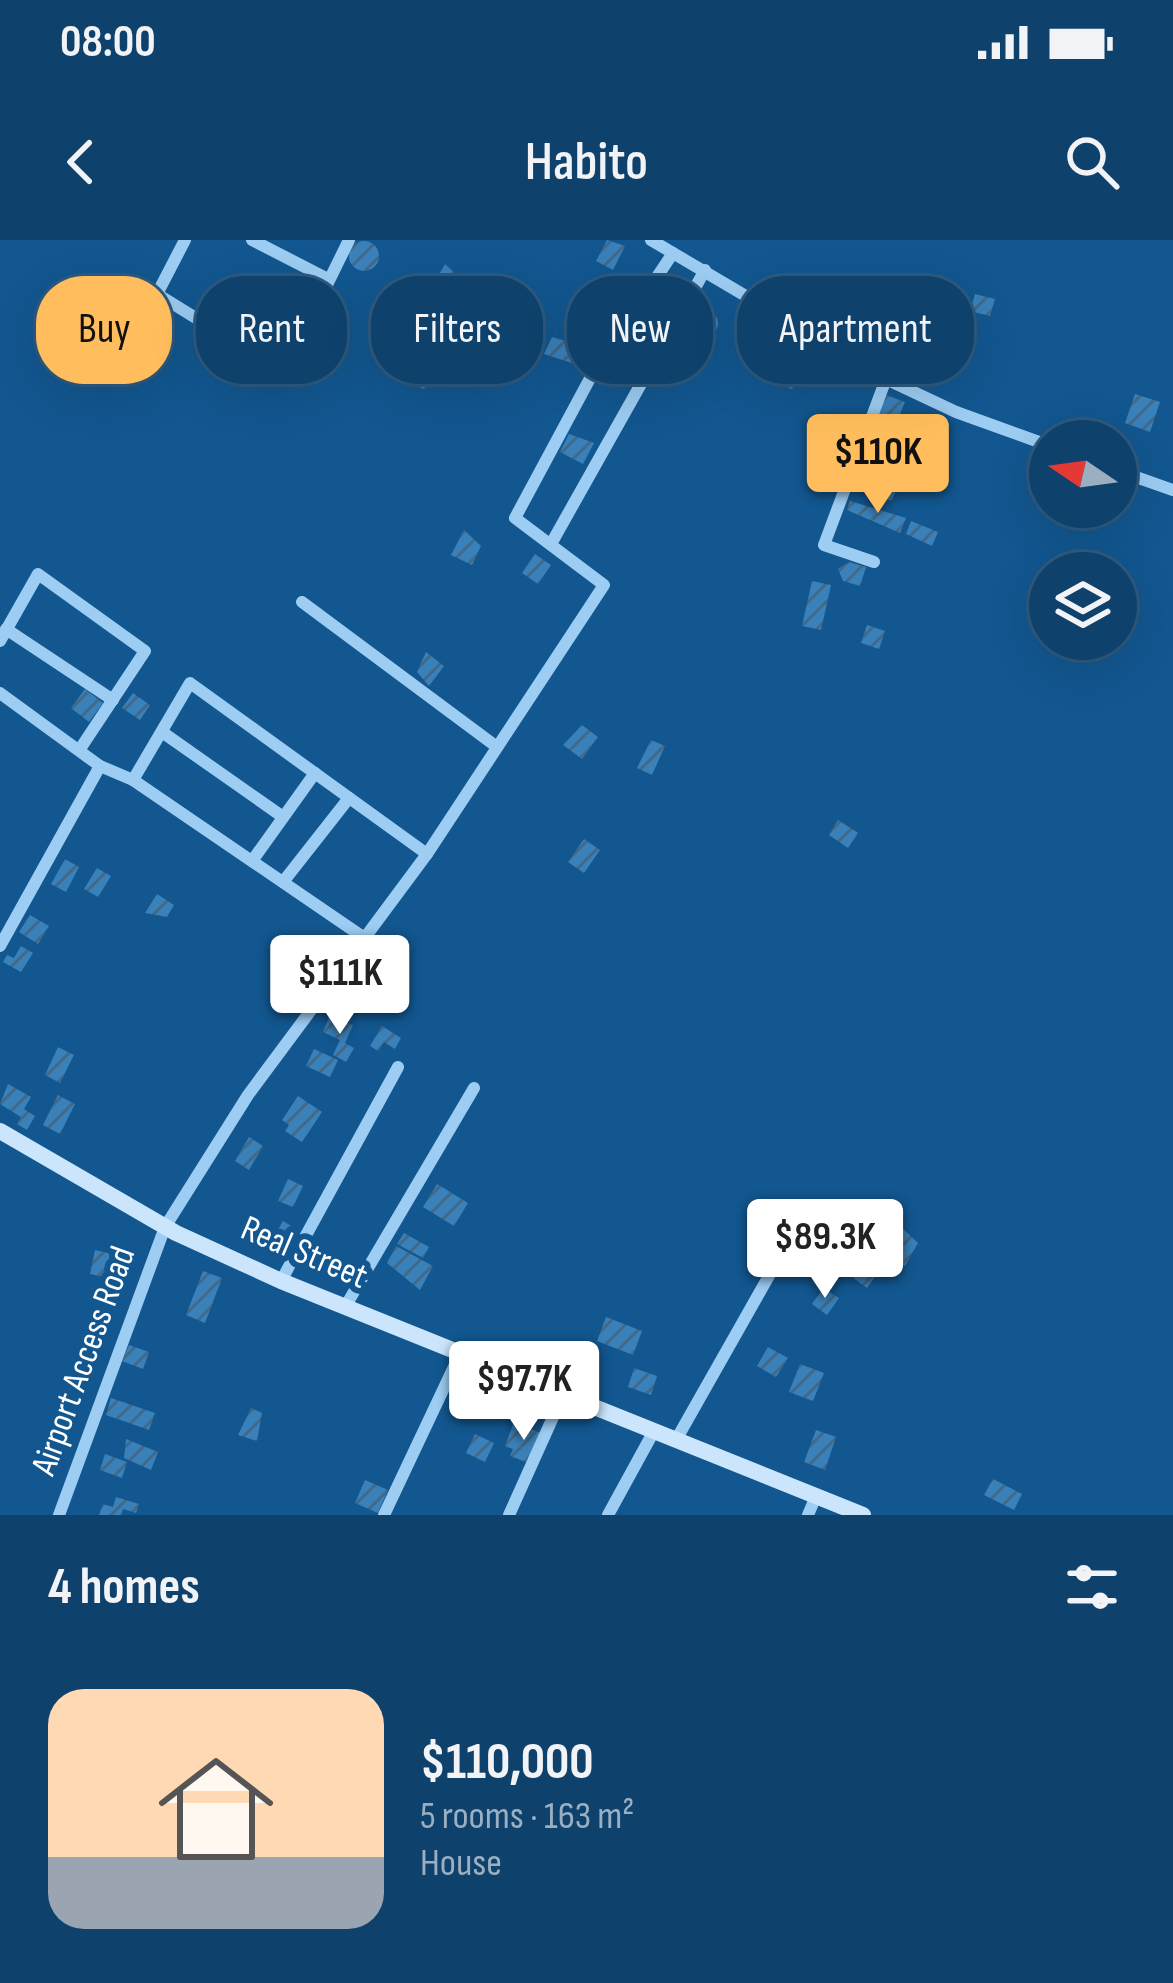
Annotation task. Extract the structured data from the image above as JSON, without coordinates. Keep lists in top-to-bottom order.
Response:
{
  "streets": {
    "main road": ["Real Street"],
    "street": ["Airport Access Road"]
  },
  "crossings": [
    ["Real Street", "Airport Access Road"]
  ],
  "north": "left",
  "page": {
    "status": "08:00",
    "header": "Habito",
    "chip": [
      "Buy",
      "Rent",
      "Filters",
      "New",
      "Apartment"
    ],
    "price": [
      "$110K",
      "$111K",
      "$89.3K",
      "$97.7K"
    ],
    "heading": "4 homes",
    "list": [
      {
        "name": "$110,000",
        "note": "5 rooms · 163 m² · House"
      }
    ]
  }
}
